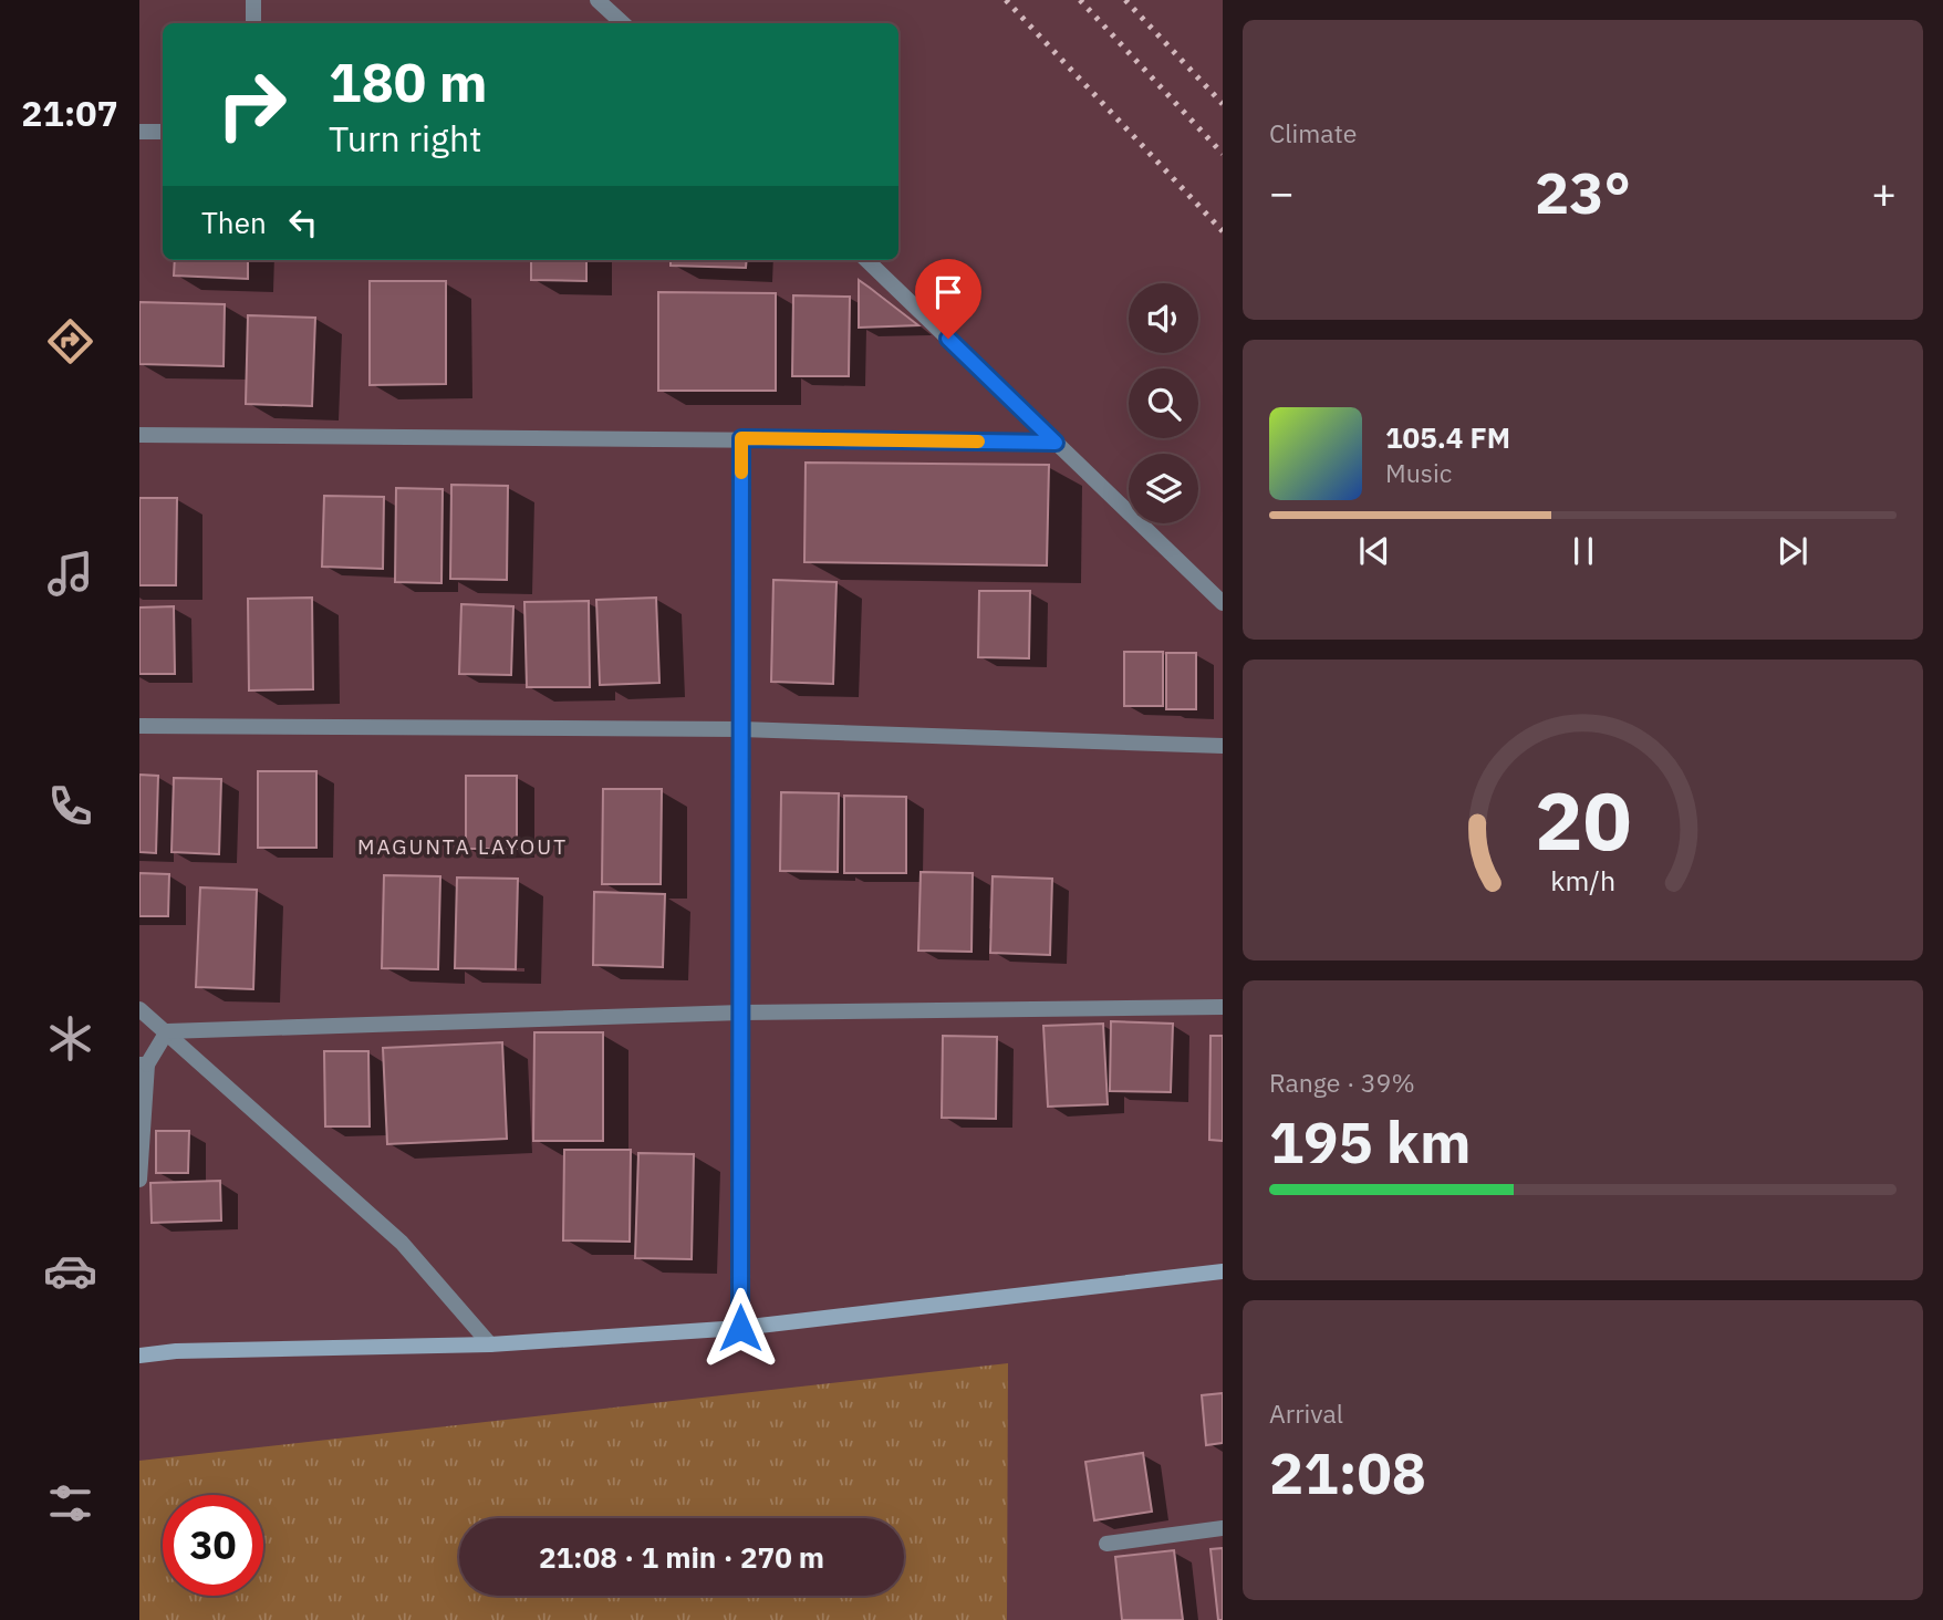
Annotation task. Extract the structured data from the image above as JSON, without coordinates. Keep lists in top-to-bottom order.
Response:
{
  "districts": ["MAGUNTA LAYOUT"],
  "page": {
    "tabs": "21:07",
    "tile": [
      "Climate",
      ["Range · 39%", "195 km"],
      ["Arrival", "21:08"]
    ],
    "turn": ["180 m", "Turn right"],
    "heat": ["−", "23°", "+"],
    "then": "Then",
    "song": ["105.4 FM", "Music"],
    "limit": "30",
    "trip": "21:08 · 1 min · 270 m",
    "gauge": ["20", "km/h"]
  }
}
